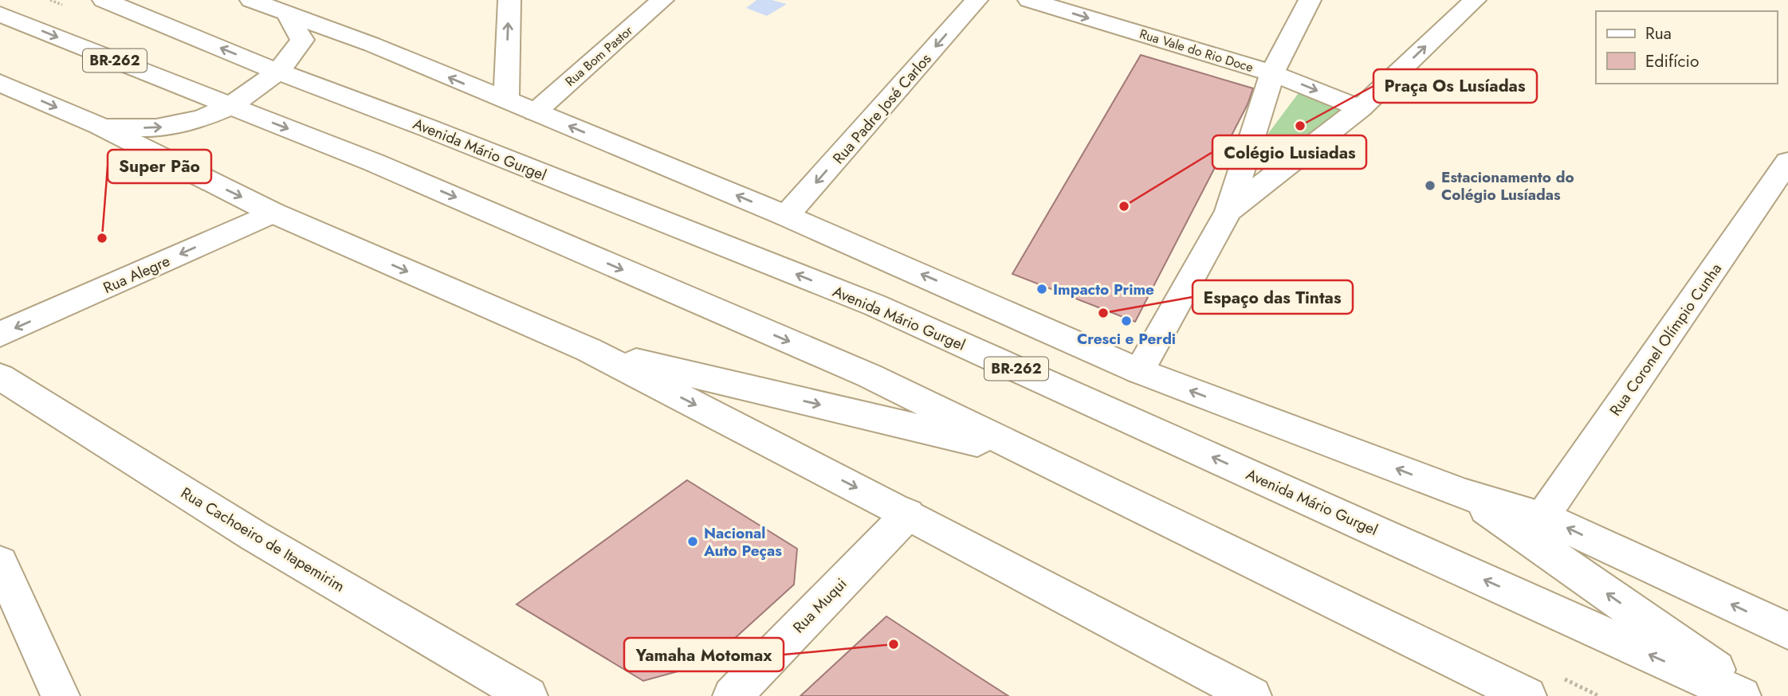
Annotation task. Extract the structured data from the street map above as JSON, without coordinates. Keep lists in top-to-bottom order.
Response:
{
  "streets": {
    "main road": [
      "Rua Vale do Rio Doce",
      "Rua Bom Pastor",
      "BR-262",
      "Rua Padre José Carlos",
      "Avenida Mário Gurgel",
      "Rua Alegre",
      "Rua Coronel Olímpio Cunha",
      "Rua Cachoeiro de Itapemirim",
      "Rua Muqui"
    ]
  },
  "one_way": ["Rua Vale do Rio Doce", "Rua Padre José Carlos"],
  "places": [
    "Praça Os Lusíadas",
    "Estacionamento do Colégio Lusíadas",
    "Colégio Lusiadas",
    "Super Pão",
    "Impacto Prime",
    "Espaço das Tintas",
    "Cresci e Perdi",
    "Nacional Auto Peças",
    "Yamaha Motomax"
  ],
  "legend": ["Rua", "Edifício"]
}
